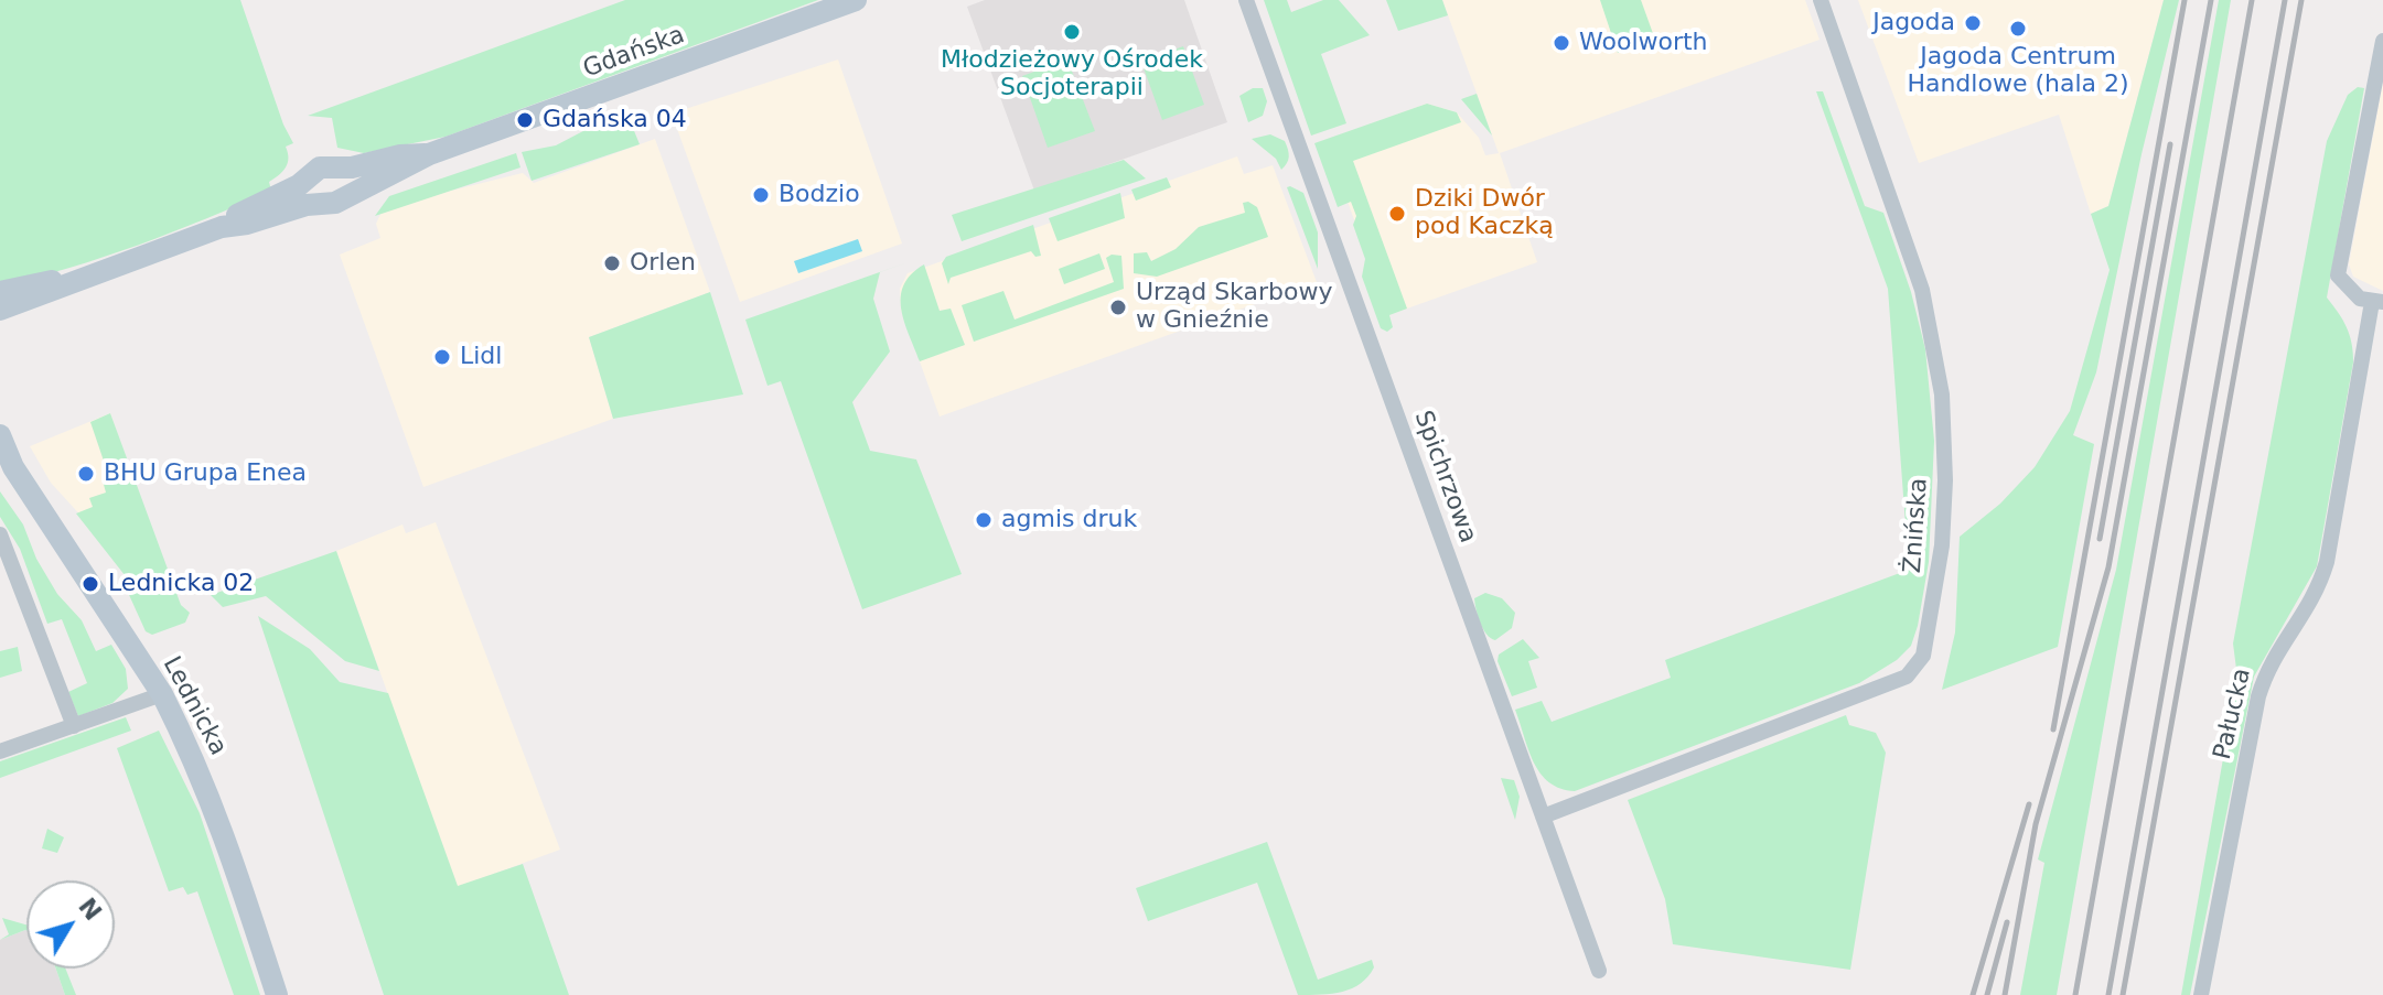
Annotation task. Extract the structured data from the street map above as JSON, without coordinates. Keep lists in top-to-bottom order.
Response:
{
  "streets": {
    "street": [
      "Gdańska",
      "Spichrzowa",
      "Żnińska",
      "Lednicka",
      "Pałucka"
    ]
  },
  "crossings": [
    ["Spichrzowa", "Żnińska"]
  ],
  "places": [
    "Jagoda",
    "Jagoda Centrum Handlowe (hala 2)",
    "Młodzieżowy Ośrodek Socjoterapii",
    "Woolworth",
    "Gdańska 04",
    "Bodzio",
    "Dziki Dwór pod Kaczką",
    "Orlen",
    "Urząd Skarbowy w Gnieźnie",
    "Lidl",
    "BHU Grupa Enea",
    "agmis druk",
    "Lednicka 02"
  ],
  "north": "top right"
}
